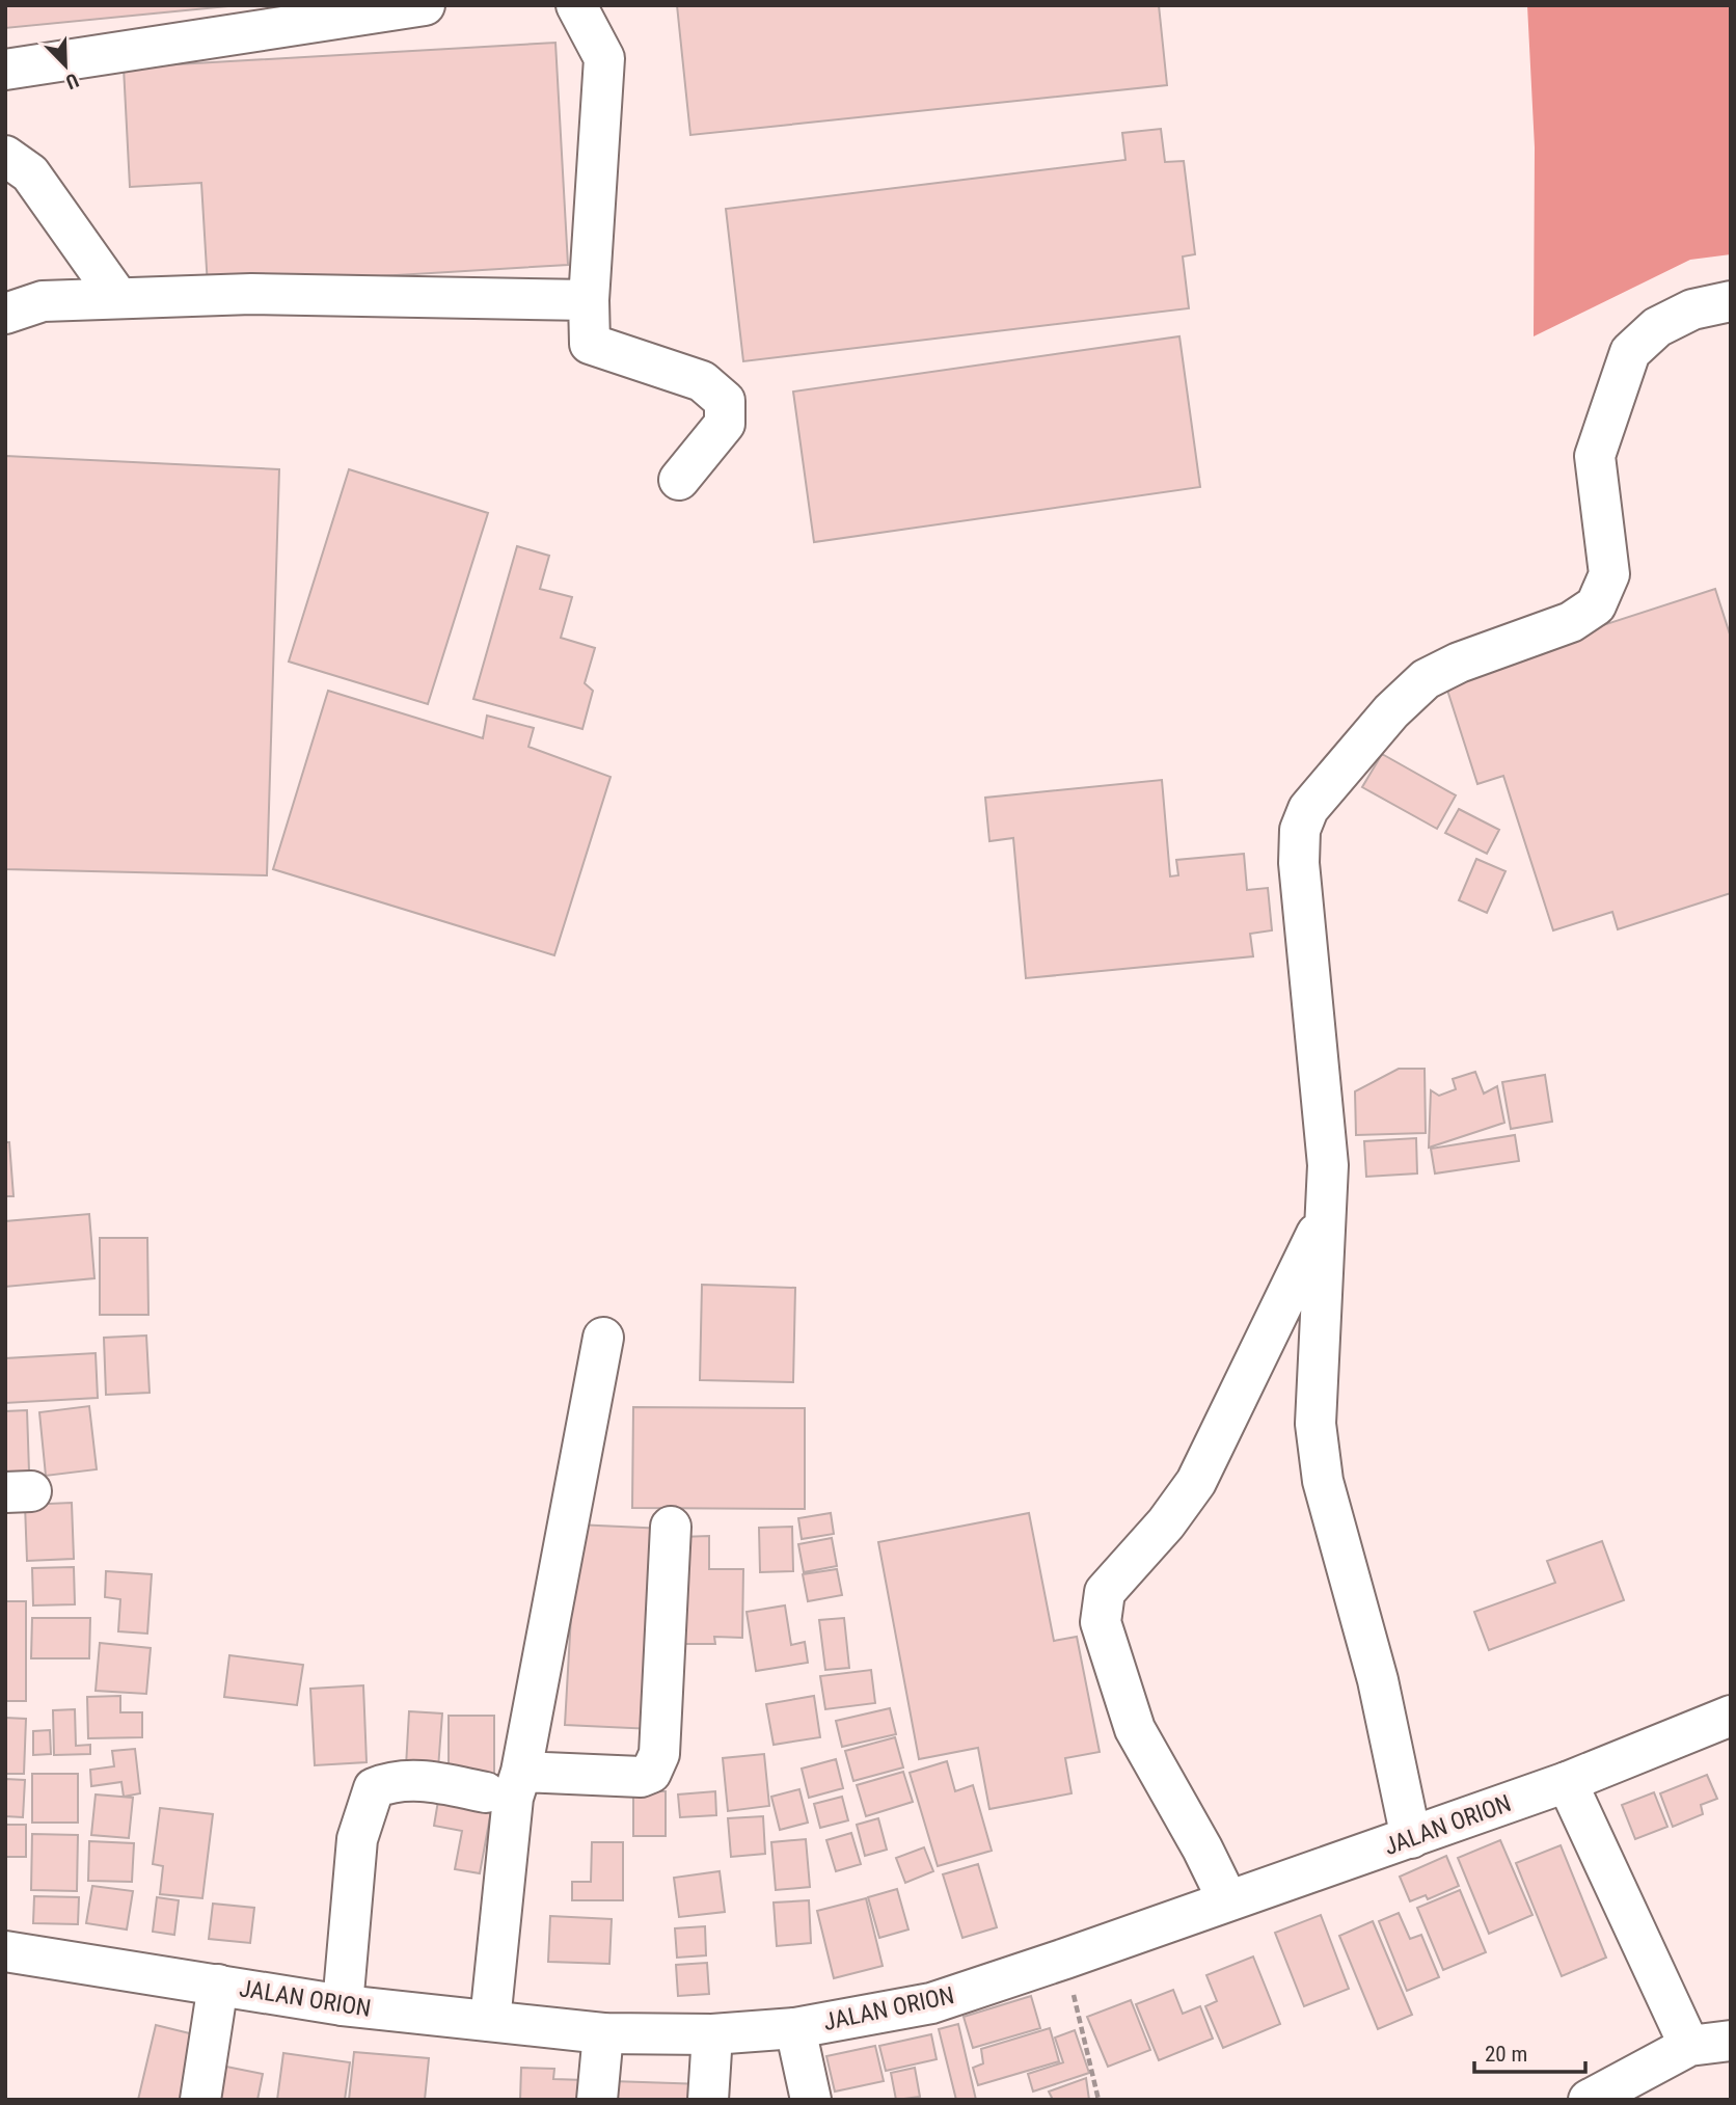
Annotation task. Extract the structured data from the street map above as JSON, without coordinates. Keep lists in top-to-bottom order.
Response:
{
  "streets": {
    "main road": ["JALAN ORION"]
  },
  "scale_bar": "20 m",
  "north": "bottom right"
}
